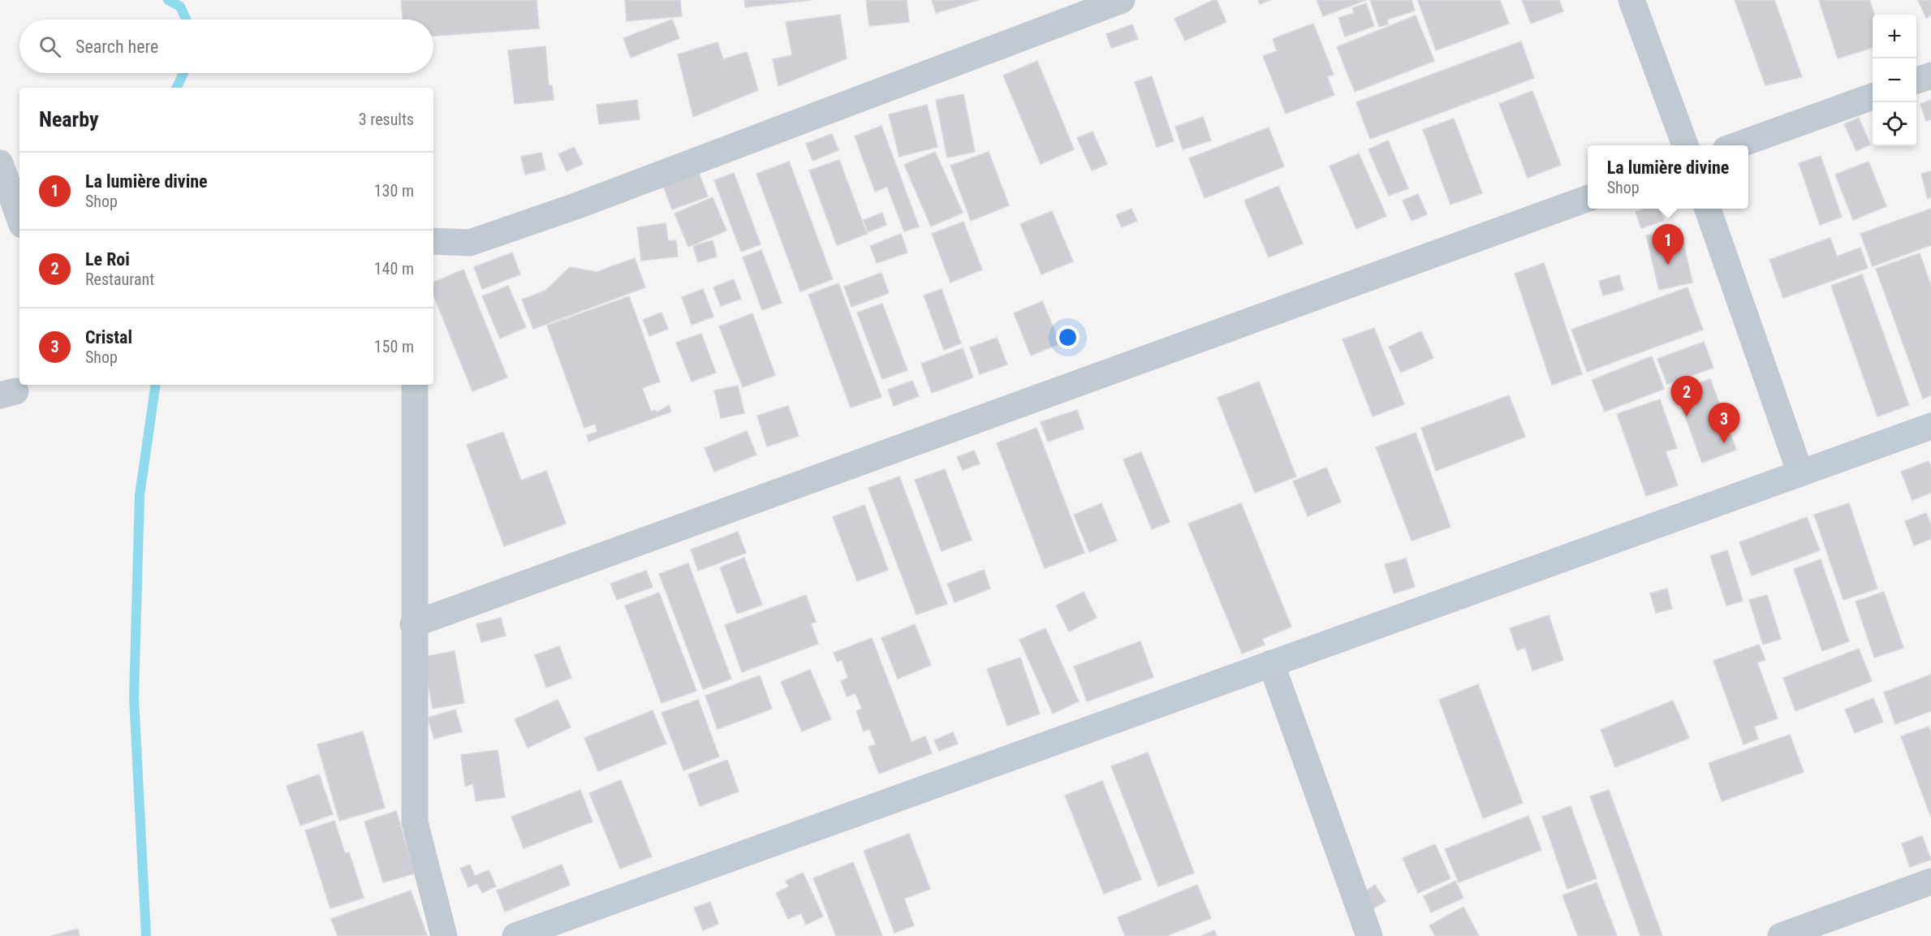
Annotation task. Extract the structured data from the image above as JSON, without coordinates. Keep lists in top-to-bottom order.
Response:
{
  "page": {
    "map_buttons": ["+", "−"],
    "search": "Search here",
    "heading": ["Nearby", "3 results"],
    "popup": ["La lumière divine", "Shop"],
    "list": [
      {
        "mark": "1",
        "name": "La lumière divine",
        "note": "Shop",
        "value": "130 m"
      },
      {
        "mark": "2",
        "name": "Le Roi",
        "note": "Restaurant",
        "value": "140 m"
      },
      {
        "mark": "3",
        "name": "Cristal",
        "note": "Shop",
        "value": "150 m"
      }
    ],
    "pins": ["1", "2", "3"]
  }
}
